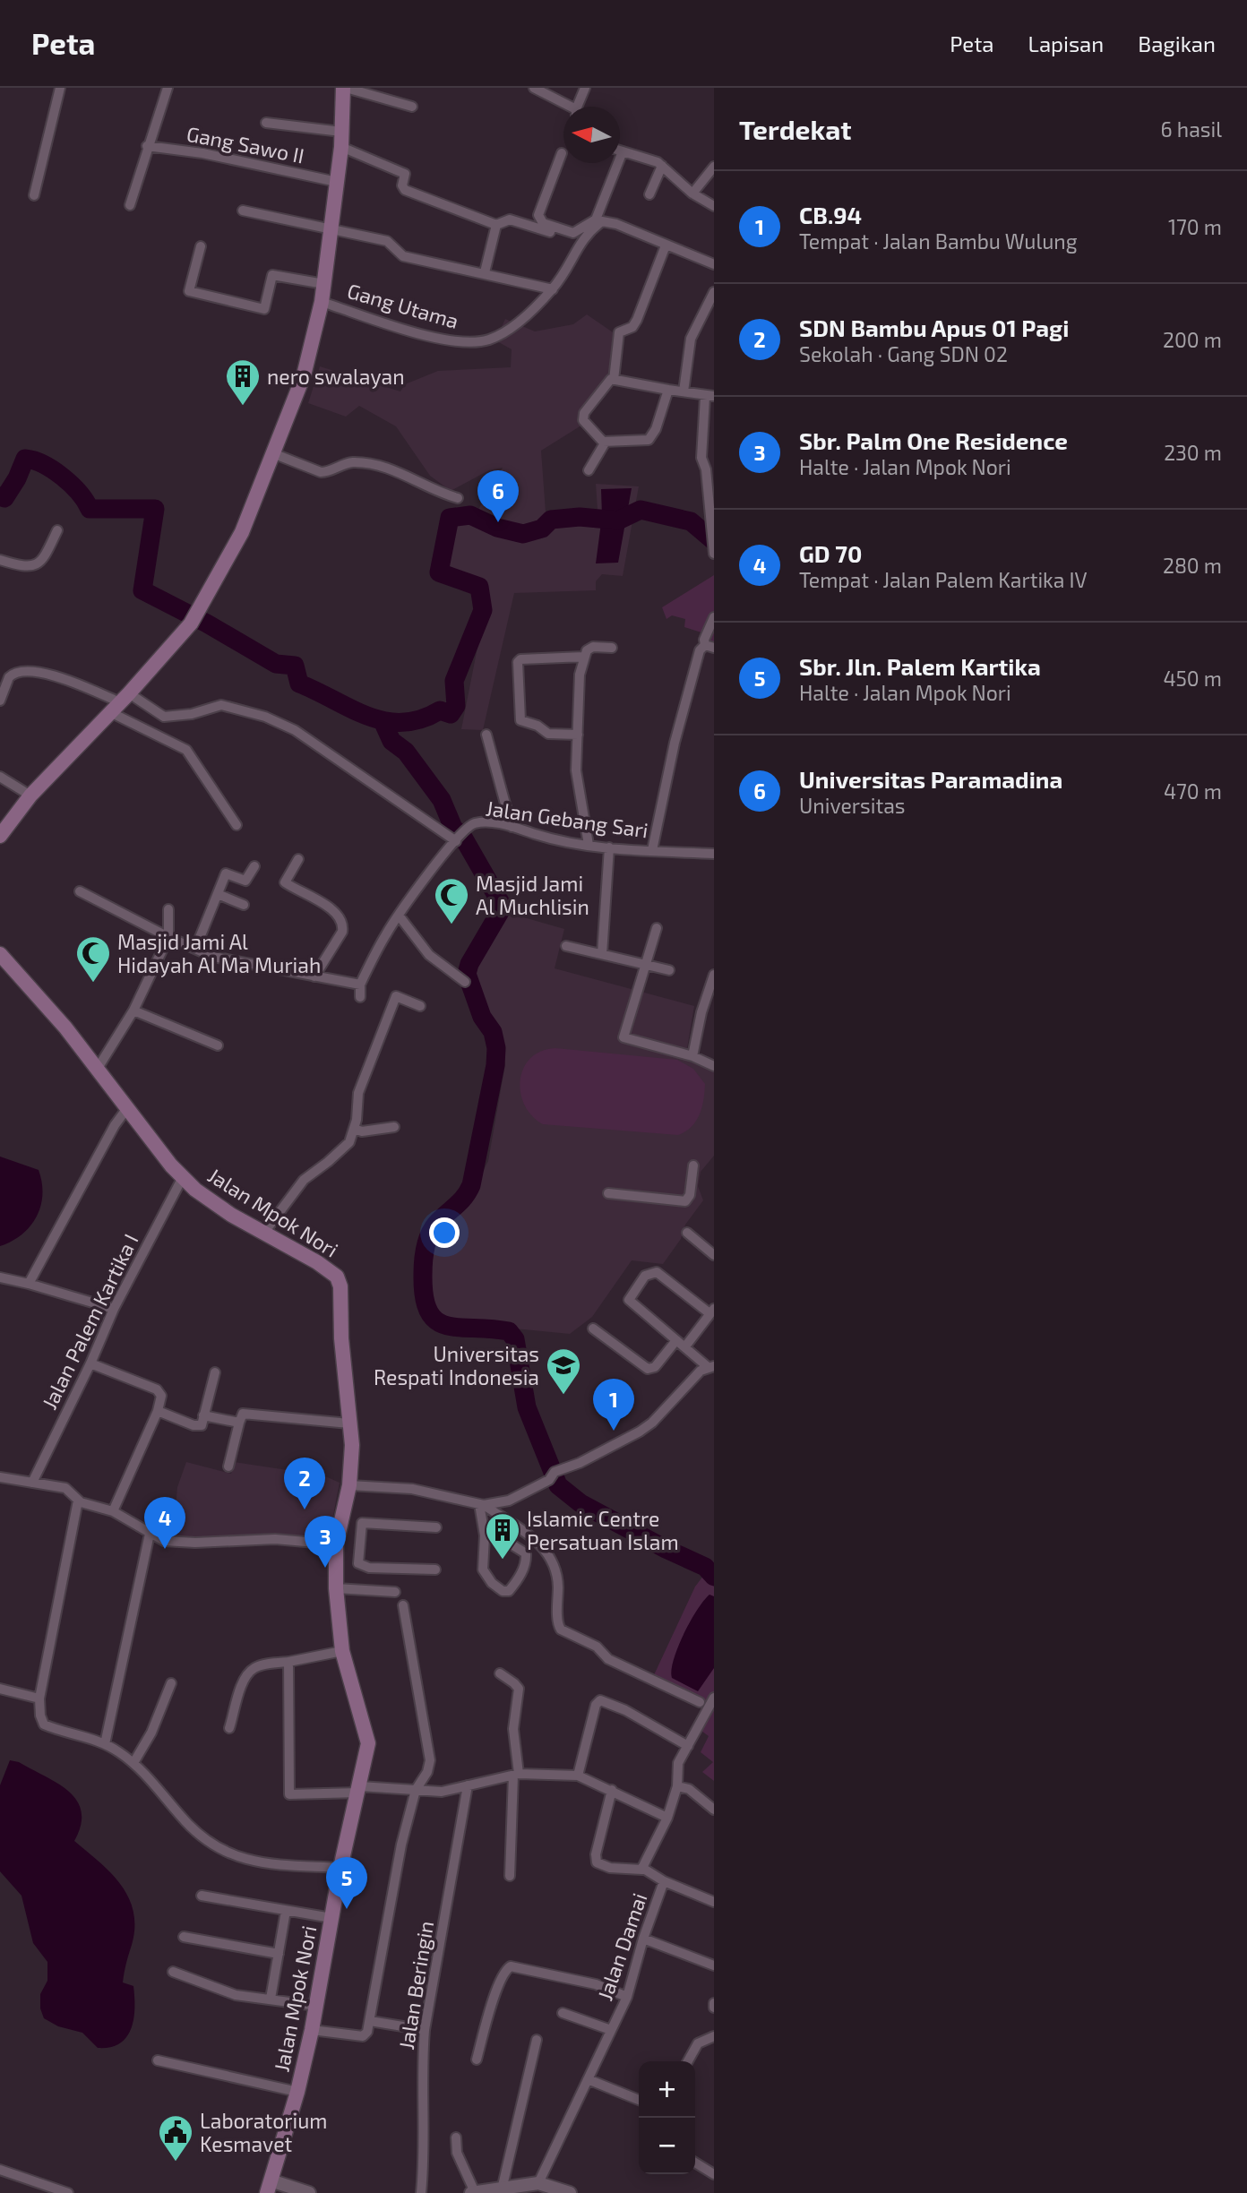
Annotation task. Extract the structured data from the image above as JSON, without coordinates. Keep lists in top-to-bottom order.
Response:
{
  "streets": {
    "main road": ["Jalan Mpok Nori"],
    "street": [
      "Gang Sawo II",
      "Gang Utama",
      "Jalan Gebang Sari",
      "Jalan Palem Kartika I",
      "Jalan Damai",
      "Jalan Beringin"
    ]
  },
  "crossings": [
    ["Jalan Mpok Nori", "Jalan Palem Kartika I"]
  ],
  "places": {
    "building": ["nero swalayan", "Islamic Centre Persatuan Islam"],
    "mosque": ["Masjid Jami Al Muchlisin", "Masjid Jami Al Hidayah Al Ma Muriah"],
    "school or university": ["Universitas Respati Indonesia"],
    "public building": ["Laboratorium Kesmavet"]
  },
  "north": "left",
  "page": {
    "header": "Peta",
    "nav": ["Peta", "Lapisan", "Bagikan"],
    "heading": ["Terdekat", "6 hasil"],
    "list": [
      {
        "mark": "1",
        "name": "CB.94",
        "note": "Tempat · Jalan Bambu Wulung",
        "value": "170 m"
      },
      {
        "mark": "2",
        "name": "SDN Bambu Apus 01 Pagi",
        "note": "Sekolah · Gang SDN 02",
        "value": "200 m"
      },
      {
        "mark": "3",
        "name": "Sbr. Palm One Residence",
        "note": "Halte · Jalan Mpok Nori",
        "value": "230 m"
      },
      {
        "mark": "4",
        "name": "GD 70",
        "note": "Tempat · Jalan Palem Kartika IV",
        "value": "280 m"
      },
      {
        "mark": "5",
        "name": "Sbr. Jln. Palem Kartika",
        "note": "Halte · Jalan Mpok Nori",
        "value": "450 m"
      },
      {
        "mark": "6",
        "name": "Universitas Paramadina",
        "note": "Universitas",
        "value": "470 m"
      }
    ],
    "pins": [
      "6",
      "1",
      "2",
      "4",
      "3",
      "5"
    ],
    "map_buttons": ["+", "−"]
  }
}
